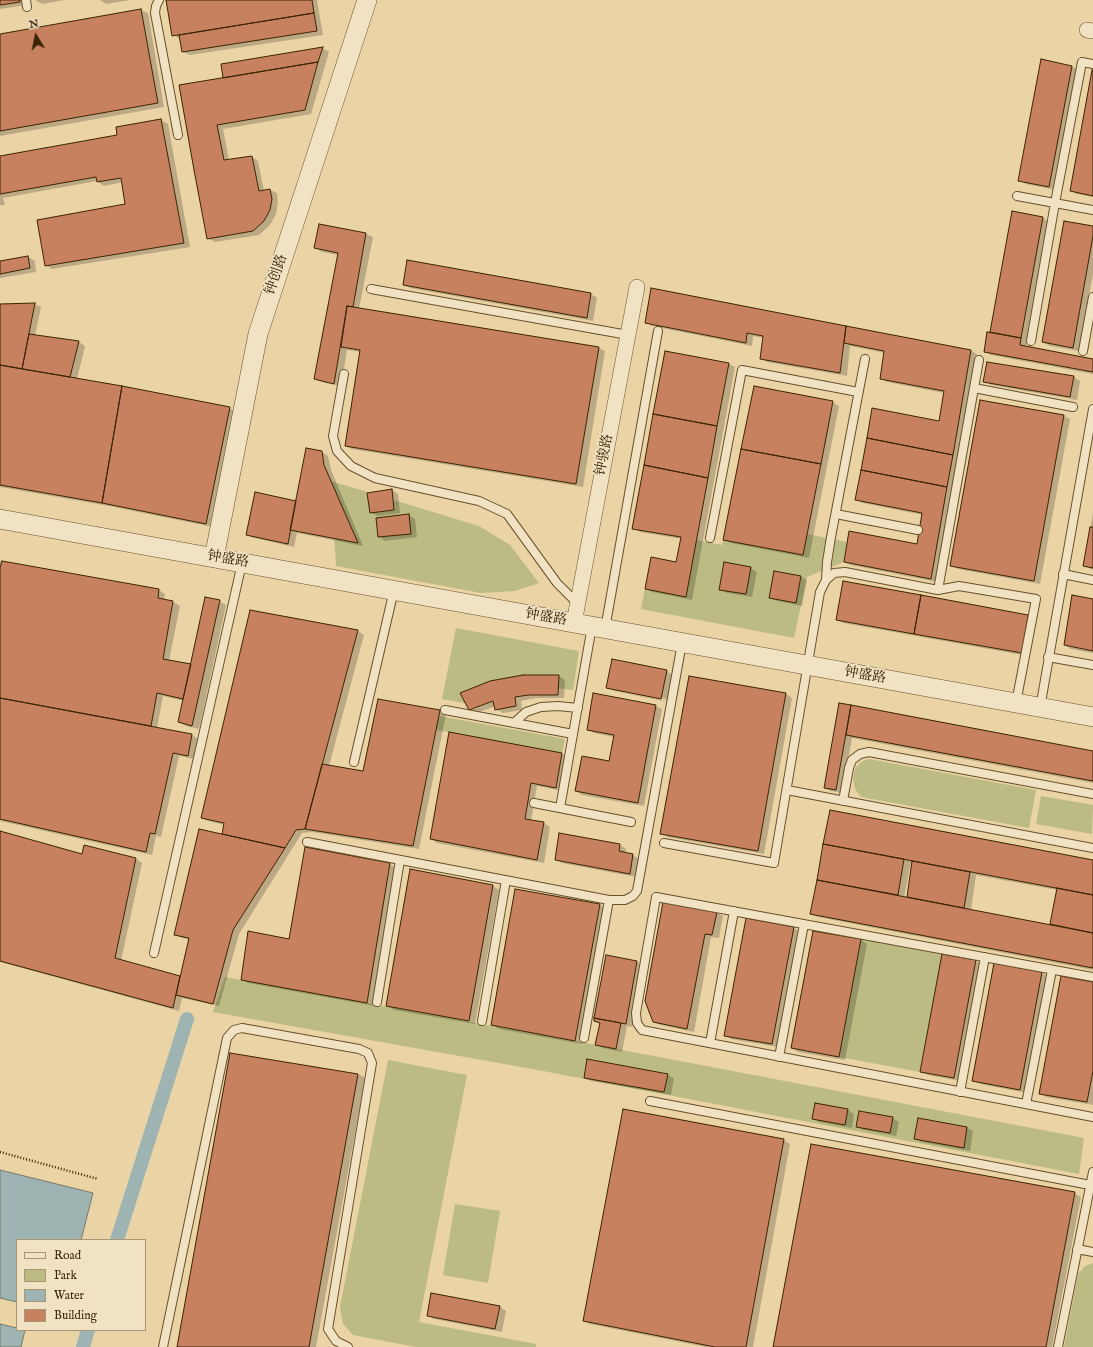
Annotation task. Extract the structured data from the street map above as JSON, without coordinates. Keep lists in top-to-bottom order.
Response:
{
  "streets": {
    "street": ["钟创路", "钟骏路", "钟盛路"]
  },
  "crossings": [
    ["钟创路", "钟盛路"],
    ["钟骏路", "钟盛路"]
  ],
  "legend": [
    "Road",
    "Park",
    "Water",
    "Building"
  ],
  "north": "top"
}
